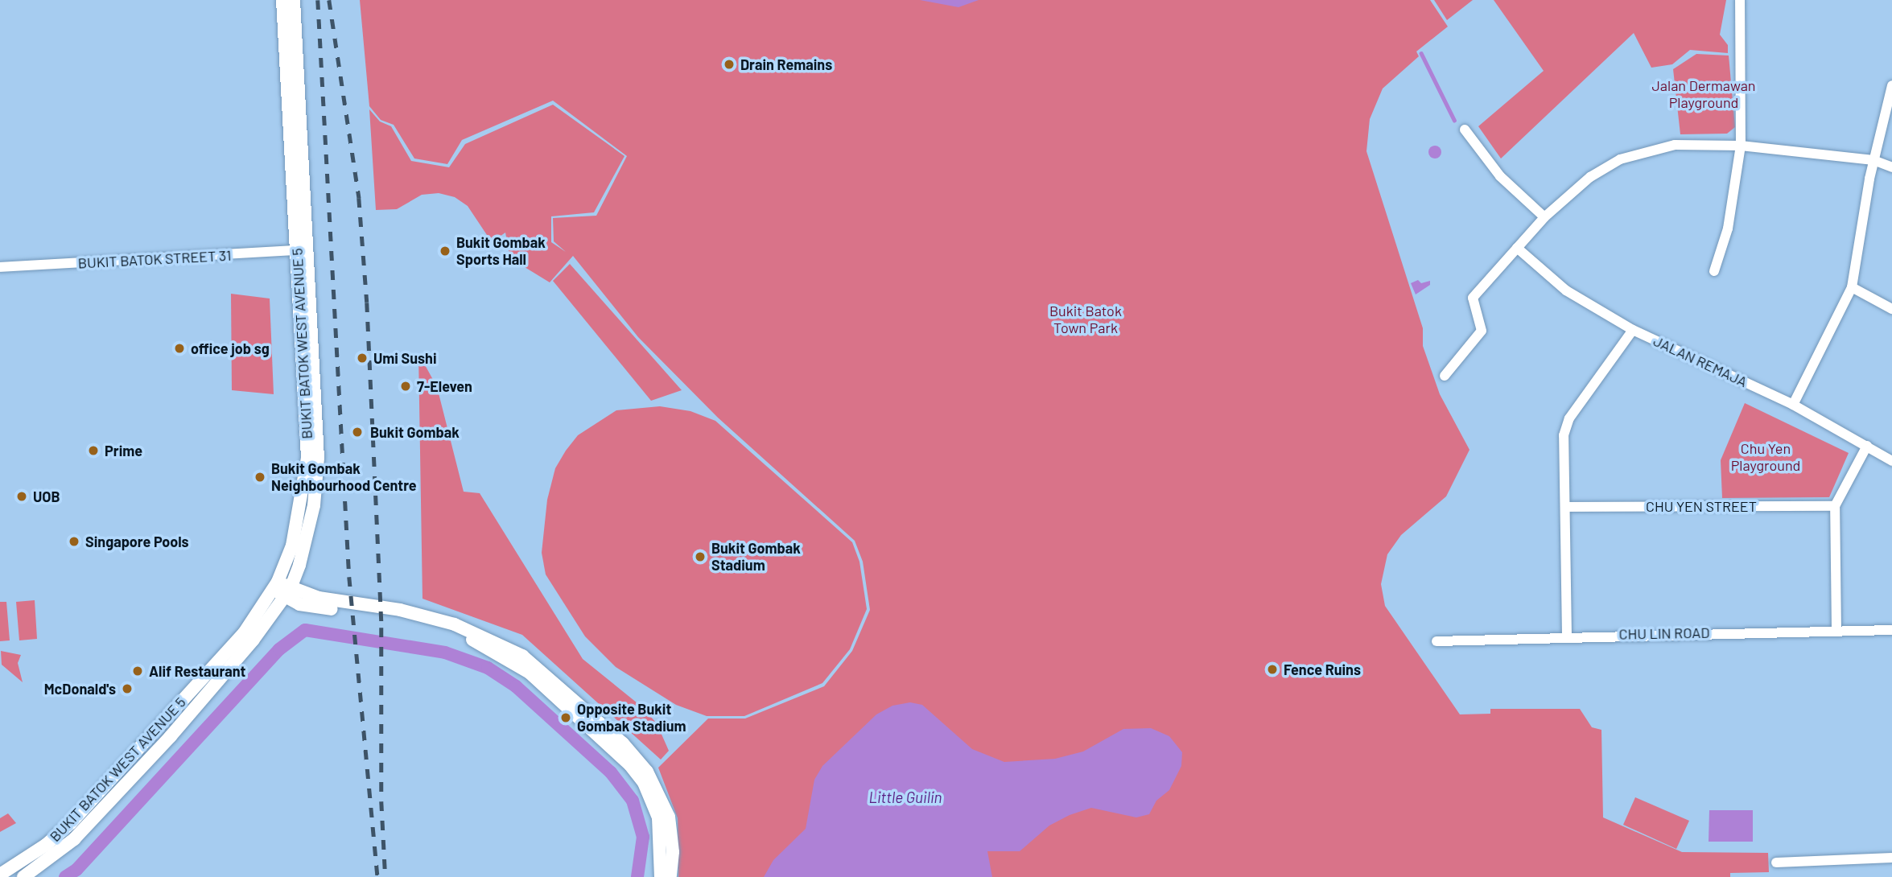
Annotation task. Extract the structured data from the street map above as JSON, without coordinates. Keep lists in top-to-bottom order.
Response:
{
  "streets": {
    "street": [
      "BUKIT BATOK STREET 31",
      "BUKIT BATOK WEST AVENUE 5",
      "JALAN REMAJA",
      "CHU YEN STREET",
      "CHU LIN ROAD"
    ]
  },
  "crossings": [
    ["BUKIT BATOK STREET 31", "BUKIT BATOK WEST AVENUE 5"]
  ],
  "water": ["Little Guilin"],
  "parks": ["Jalan Dermawan Playground", "Bukit Batok Town Park", "Chu Yen Playground"],
  "places": [
    "Drain Remains",
    "Bukit Gombak Sports Hall",
    "office job sg",
    "Umi Sushi",
    "7-Eleven",
    "Bukit Gombak",
    "Prime",
    "Bukit Gombak Neighbourhood Centre",
    "UOB",
    "Singapore Pools",
    "Bukit Gombak Stadium",
    "Fence Ruins",
    "Alif Restaurant",
    "McDonald's",
    "Opposite Bukit Gombak Stadium"
  ]
}
